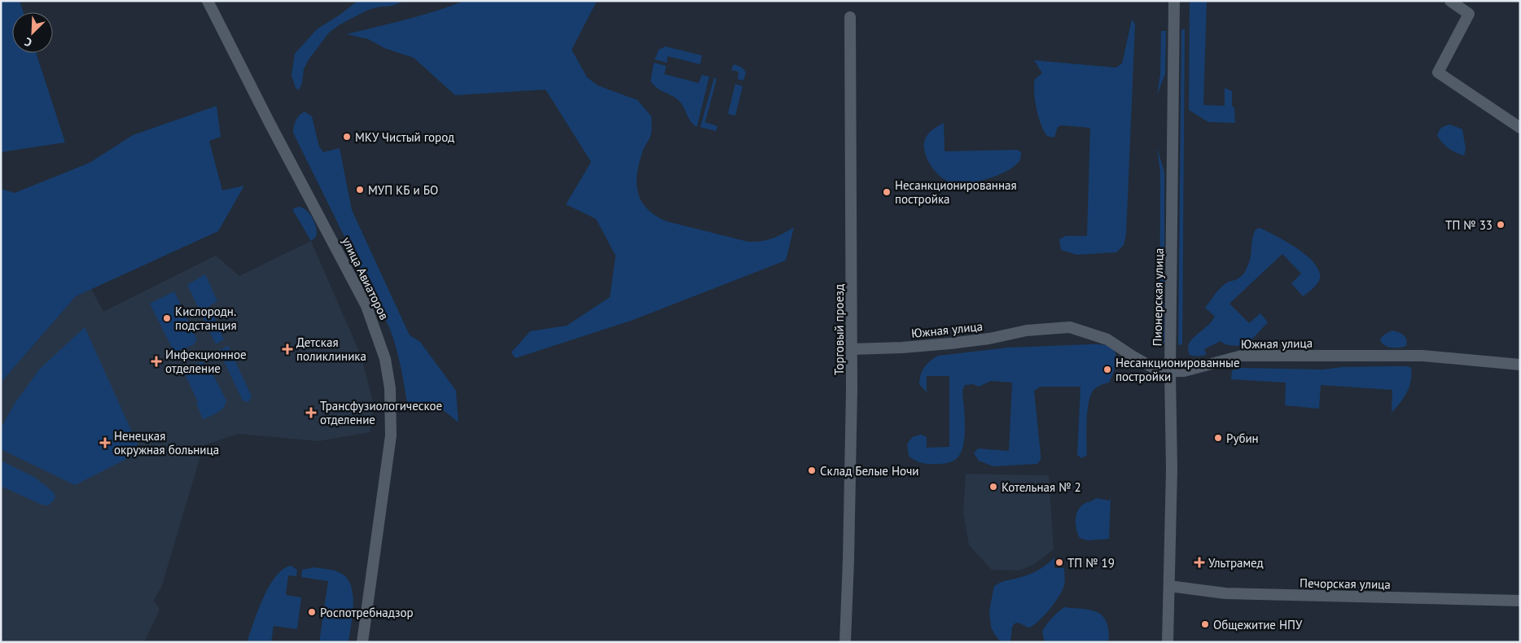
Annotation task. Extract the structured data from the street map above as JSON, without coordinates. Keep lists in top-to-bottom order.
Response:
{
  "streets": {
    "street": [
      "улица Авиаторов",
      "Пионерская улица",
      "Торговый проезд",
      "Южная улица",
      "Печорская улица"
    ]
  },
  "crossings": [
    ["Пионерская улица", "Южная улица"],
    ["Пионерская улица", "Печорская улица"],
    ["Торговый проезд", "Южная улица"]
  ],
  "places": {
    "other": [
      "МКУ Чистый город",
      "МУП КБ и БО",
      "Несанкционированная постройка",
      "ТП № 33",
      "Кислородн. подстанция",
      "Несанкционированные постройки",
      "Рубин",
      "Склад Белые Ночи",
      "Котельная № 2",
      "ТП № 19",
      "Роспотребнадзор",
      "Общежитие НПУ"
    ],
    "health": [
      "Детская поликлиника",
      "Инфекционное отделение",
      "Трансфузиологическое отделение",
      "Ненецкая окружная больница",
      "Ультрамед"
    ]
  },
  "north": "bottom left"
}
